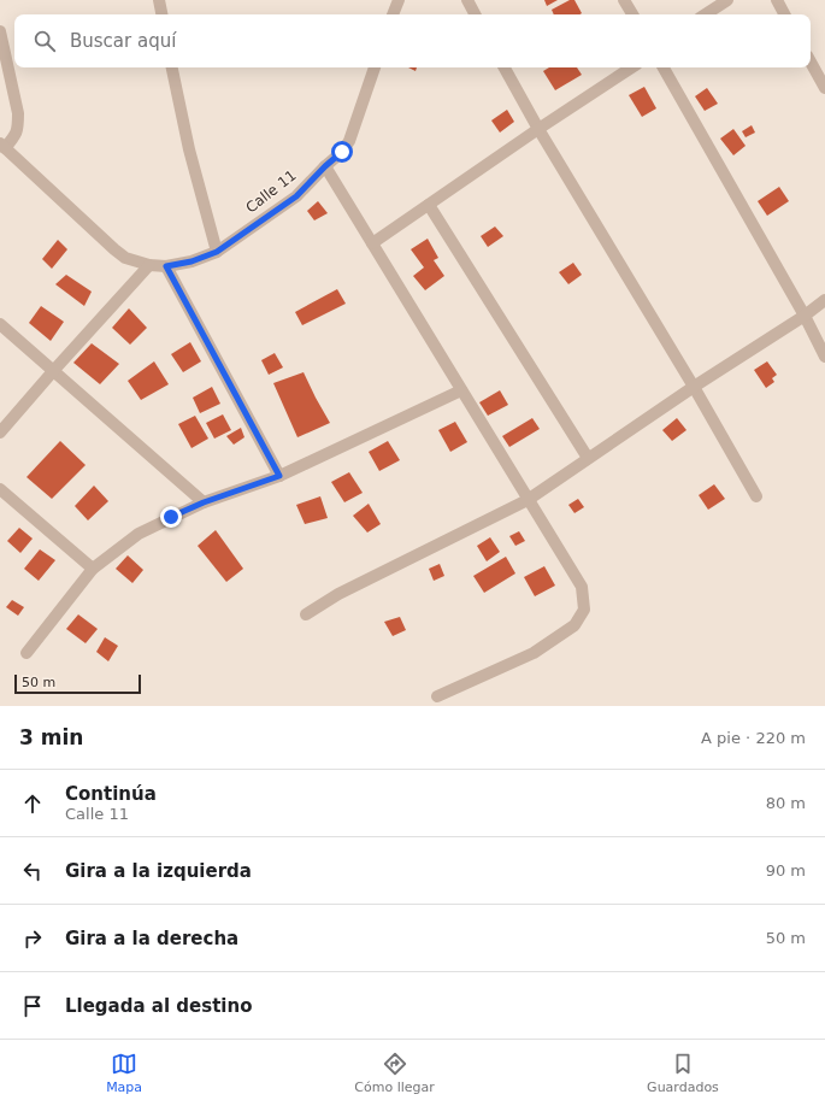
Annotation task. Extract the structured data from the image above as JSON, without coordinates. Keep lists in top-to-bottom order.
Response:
{
  "streets": {
    "street": ["Calle 11"]
  },
  "scale_bar": "50 m",
  "page": {
    "search": "Buscar aquí",
    "scale": "50 m",
    "heading": ["3 min", "A pie · 220 m"],
    "list": [
      ["Continúa", "Calle 11", "80 m"],
      ["Gira a la izquierda", "90 m"],
      ["Gira a la derecha", "50 m"],
      "Llegada al destino"
    ],
    "nav": ["Mapa", "Cómo llegar", "Guardados"]
  }
}
